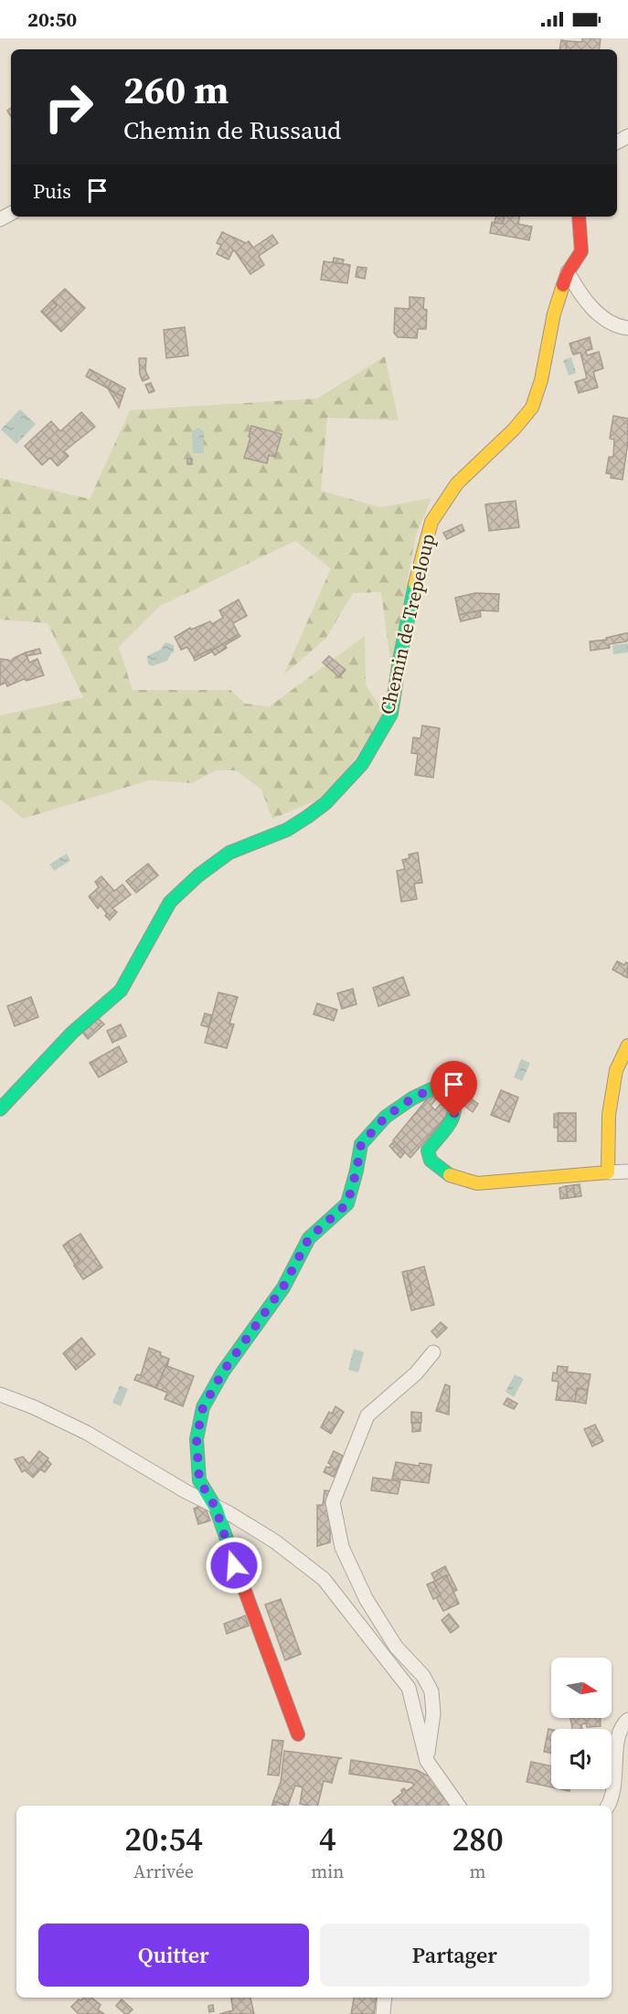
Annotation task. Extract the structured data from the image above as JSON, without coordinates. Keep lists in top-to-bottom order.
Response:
{
  "streets": {
    "street": ["Chemin de Trepeloup"]
  },
  "north": "right",
  "page": {
    "status": "20:50",
    "turn": ["260 m", "Chemin de Russaud"],
    "then": "Puis",
    "eta": [
      "20:54",
      "Arrivée",
      "4",
      "min",
      "280",
      "m"
    ],
    "buttons": ["Quitter", "Partager"]
  }
}
